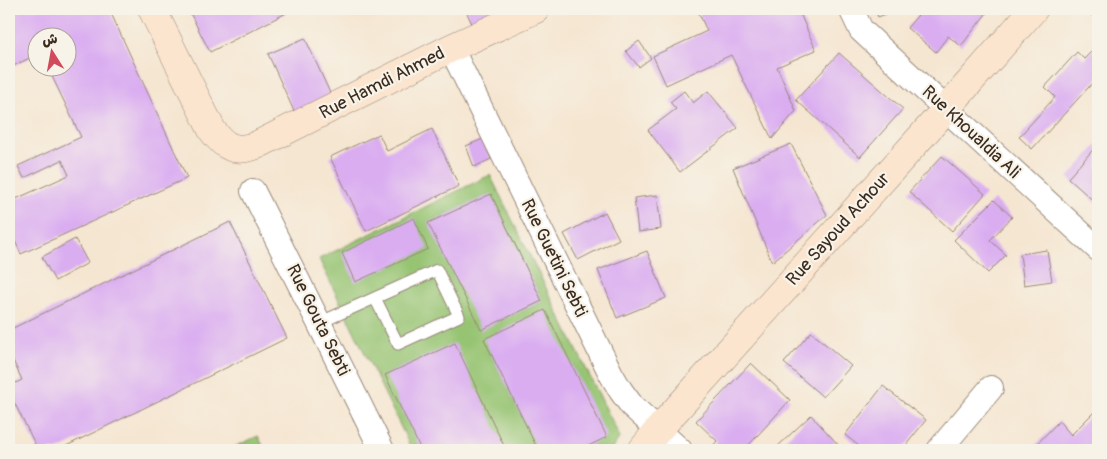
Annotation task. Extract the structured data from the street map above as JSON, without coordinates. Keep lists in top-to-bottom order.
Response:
{
  "streets": {
    "main road": ["Rue Hamdi Ahmed", "Rue Sayoud Achour"],
    "street": ["Rue Khoualdia Ali", "Rue Guetini Sebti", "Rue Gouta Sebti"]
  },
  "crossings": [
    ["Rue Hamdi Ahmed", "Rue Guetini Sebti"],
    ["Rue Khoualdia Ali", "Rue Sayoud Achour"],
    ["Rue Sayoud Achour", "Rue Guetini Sebti"]
  ],
  "north": "top"
}
